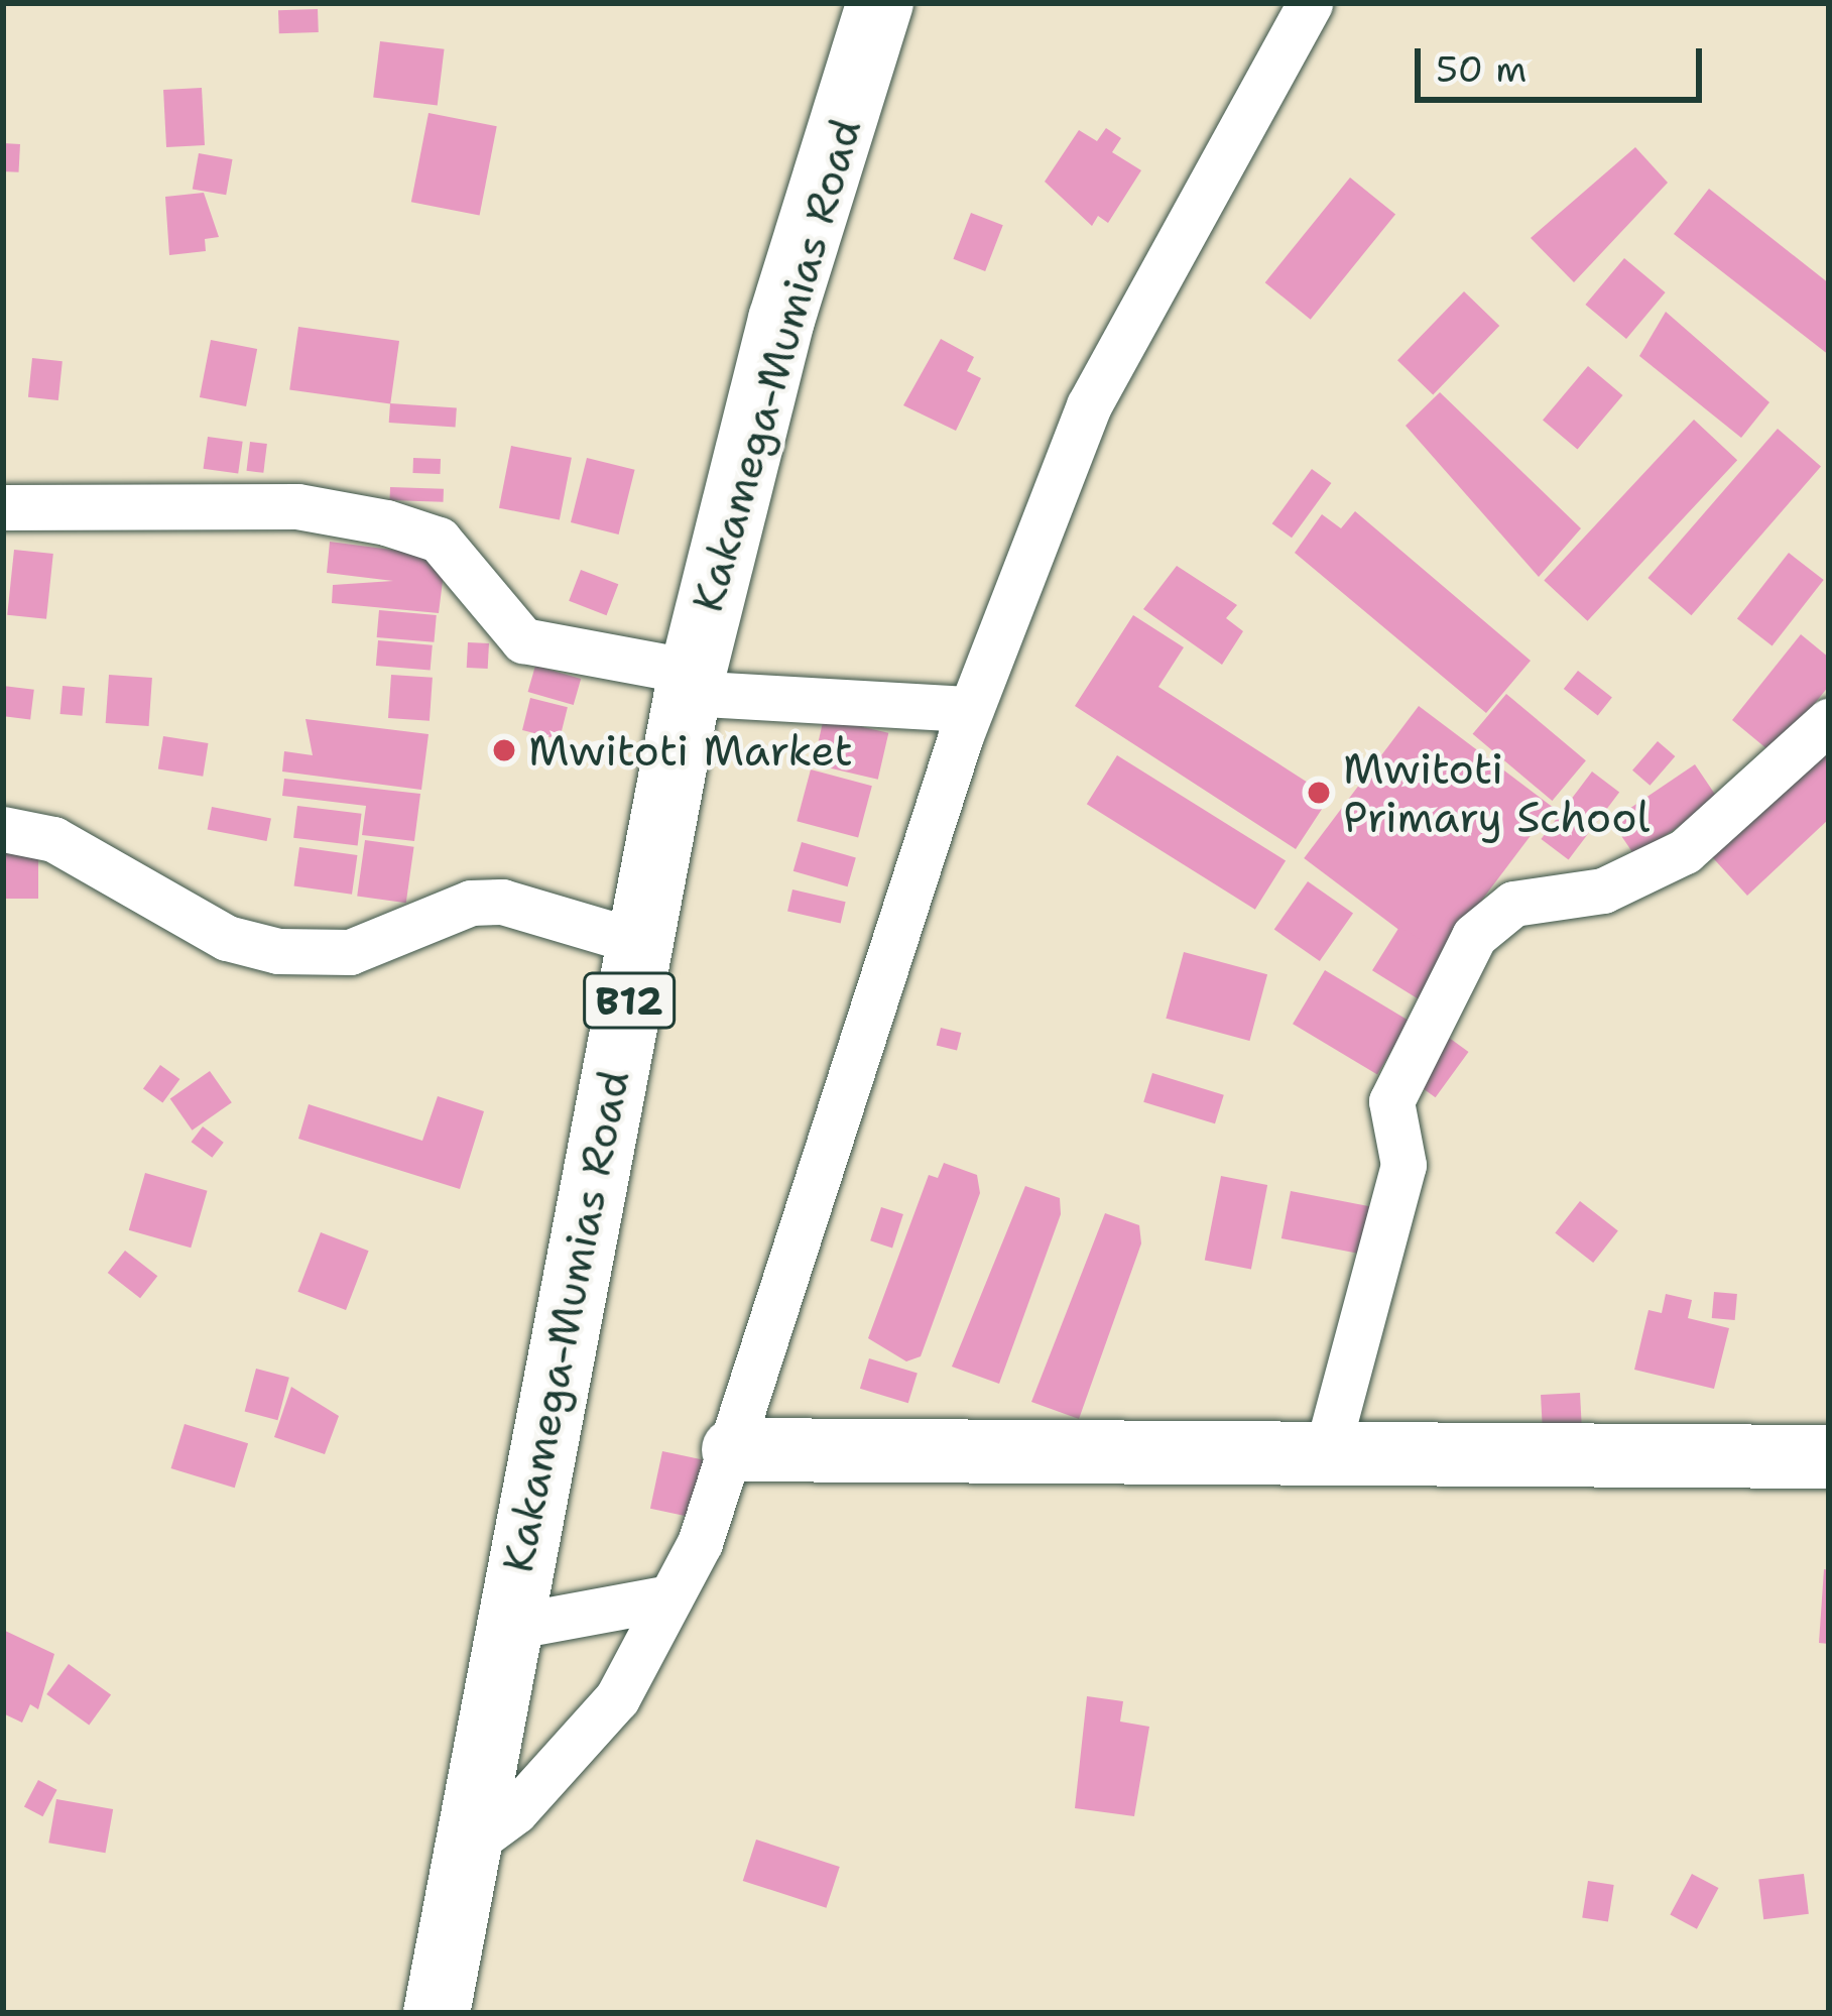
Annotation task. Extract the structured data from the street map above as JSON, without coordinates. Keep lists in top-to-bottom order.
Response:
{
  "streets": {
    "highway": ["Kakamega-Mumias Road", "B12"]
  },
  "places": ["Mwitoti Market", "Mwitoti Primary School"],
  "scale_bar": "50 m"
}
